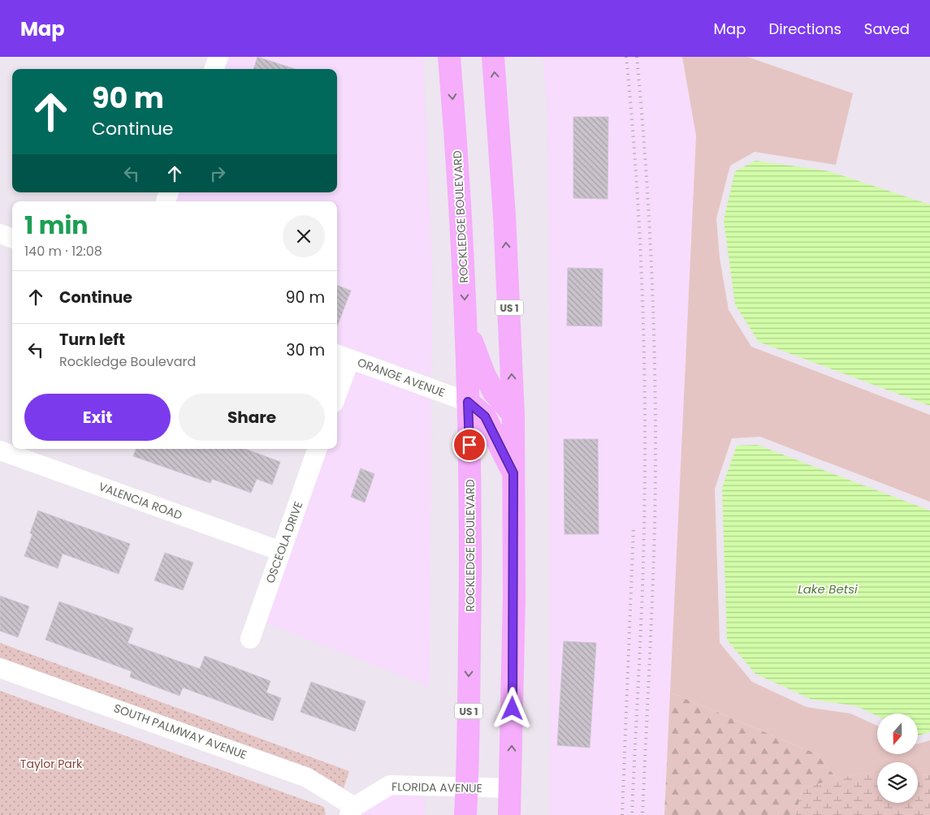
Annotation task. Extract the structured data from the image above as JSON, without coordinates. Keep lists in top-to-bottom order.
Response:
{
  "streets": {
    "main road": ["ROCKLEDGE BOULEVARD", "US 1"],
    "street": [
      "ORANGE AVENUE",
      "VALENCIA ROAD",
      "OSCEOLA DRIVE",
      "SOUTH PALMWAY AVENUE",
      "FLORIDA AVENUE"
    ]
  },
  "crossings": [
    ["ROCKLEDGE BOULEVARD", "ORANGE AVENUE"],
    ["ROCKLEDGE BOULEVARD", "FLORIDA AVENUE"],
    ["US 1", "FLORIDA AVENUE"],
    ["VALENCIA ROAD", "OSCEOLA DRIVE"],
    ["SOUTH PALMWAY AVENUE", "FLORIDA AVENUE"]
  ],
  "water": ["Lake Betsi"],
  "parks": ["Taylor Park"],
  "north": "bottom",
  "page": {
    "header": "Map",
    "nav": ["Map", "Directions", "Saved"],
    "turn": ["90 m", "Continue"],
    "heading": ["1 min", "140 m · 12:08"],
    "list": [
      {
        "name": "Continue",
        "value": "90 m"
      },
      {
        "name": "Turn left",
        "note": "Rockledge Boulevard",
        "value": "30 m"
      }
    ],
    "buttons": ["Exit", "Share"]
  }
}
